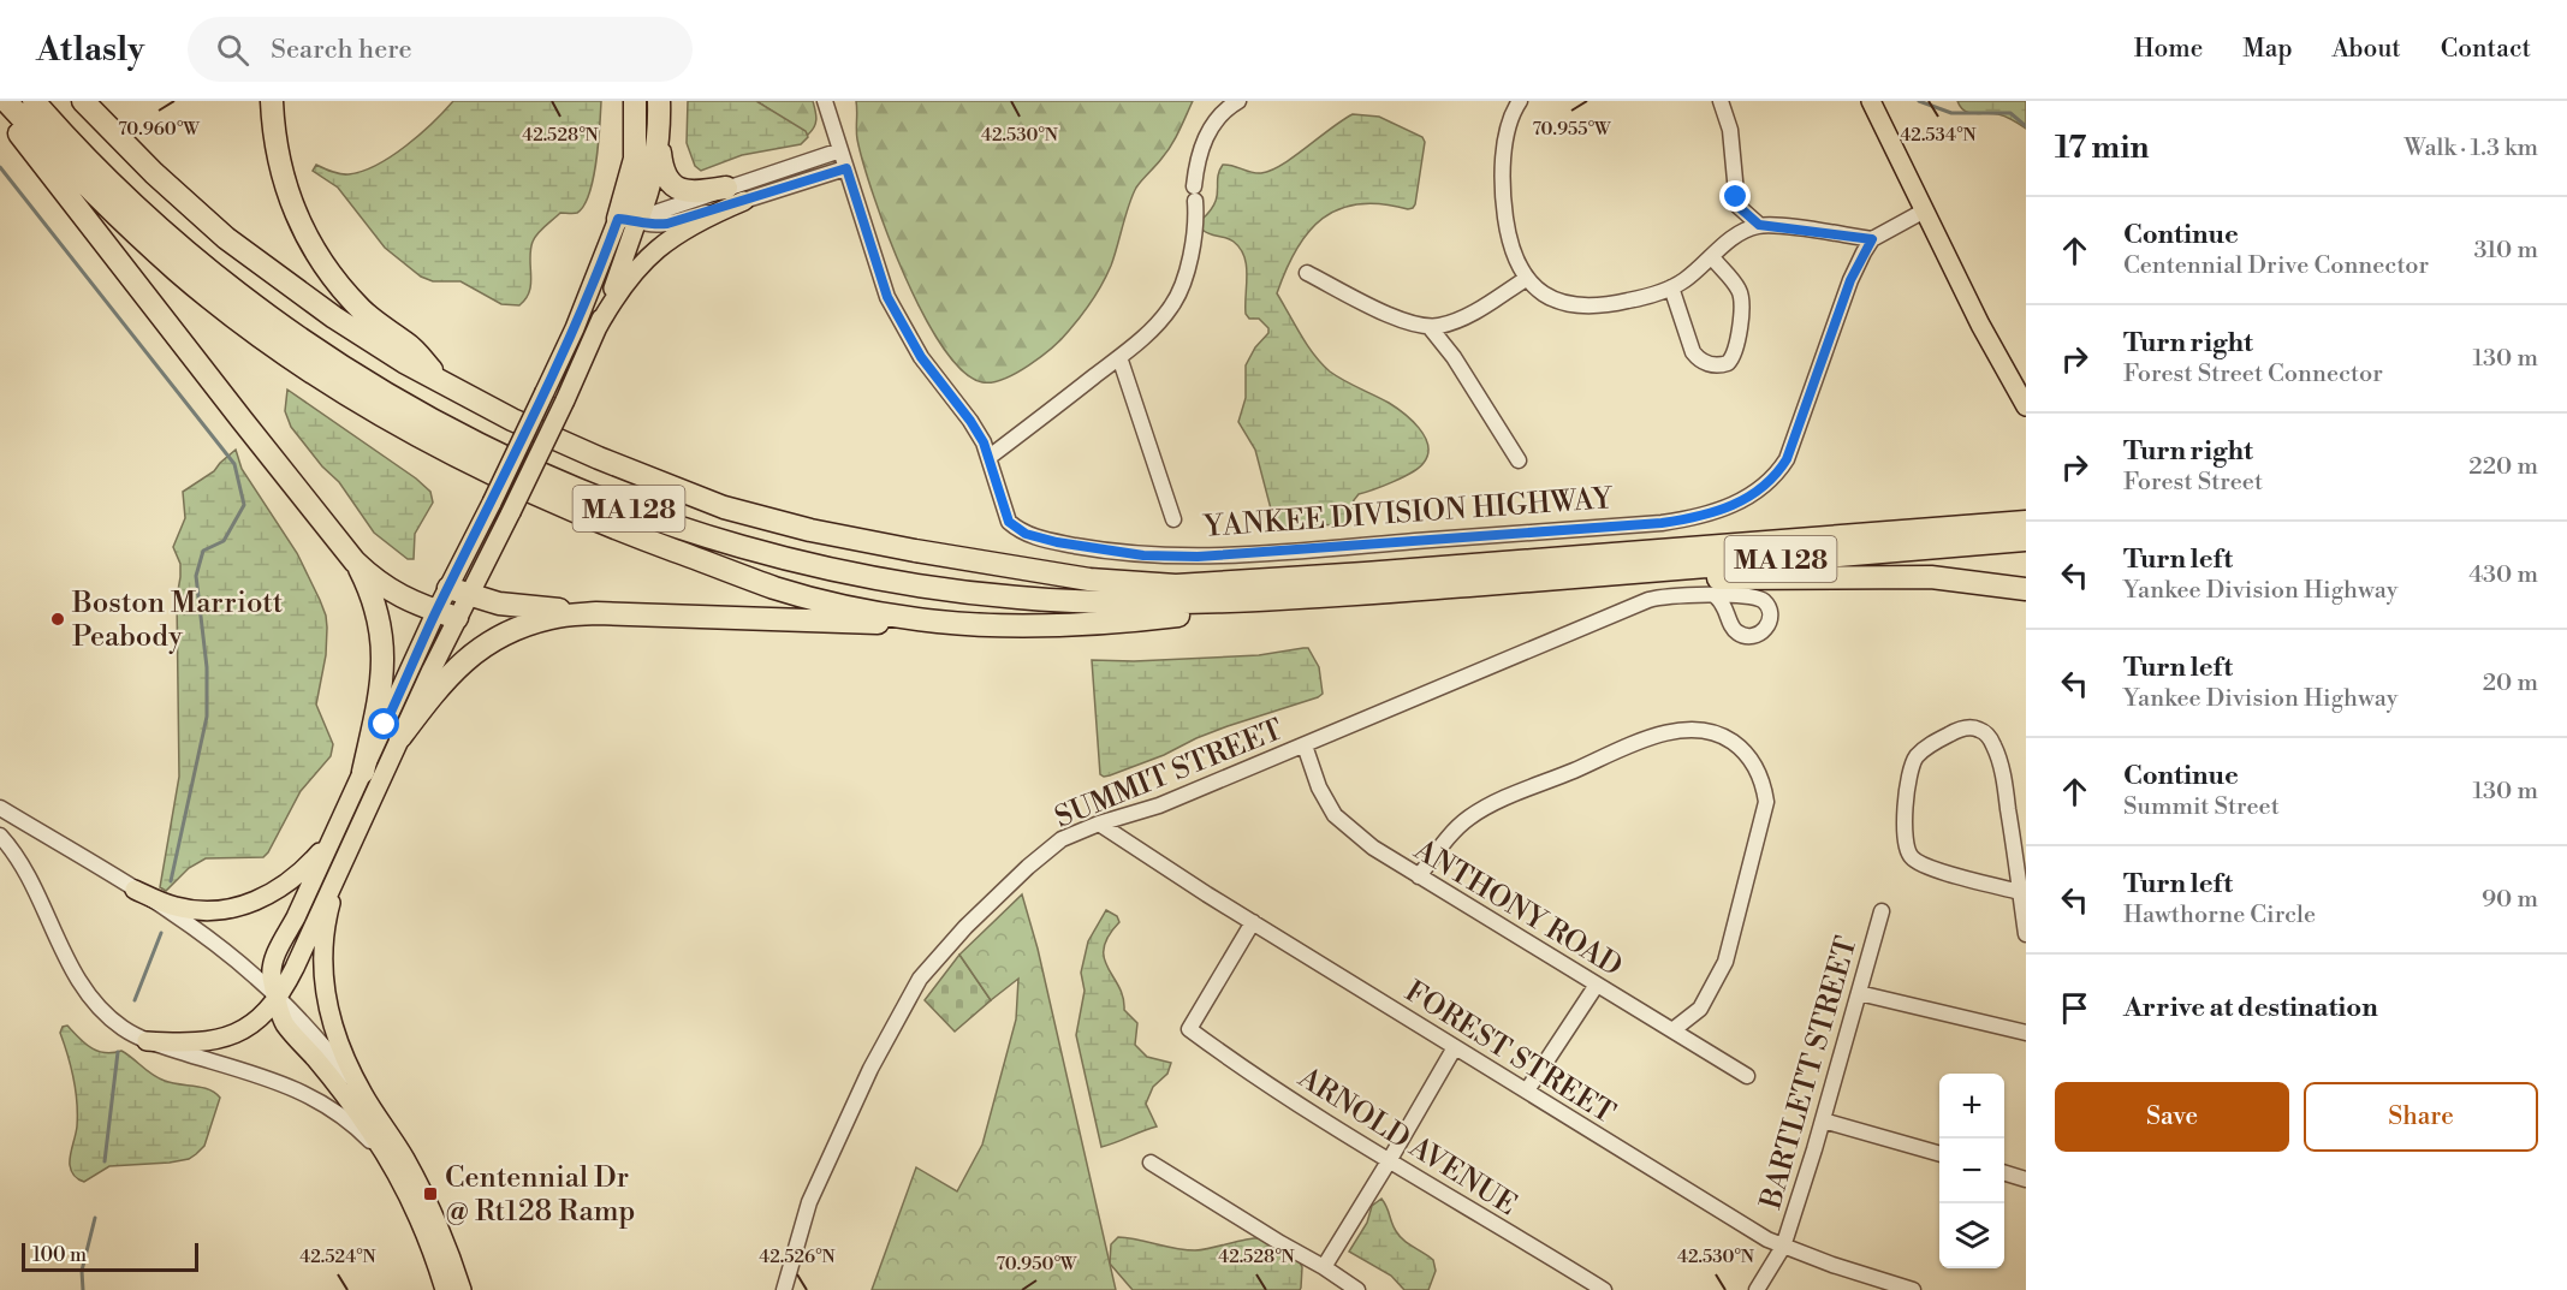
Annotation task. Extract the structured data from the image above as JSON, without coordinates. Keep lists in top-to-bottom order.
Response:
{
  "streets": {
    "highway": ["MA 128", "YANKEE DIVISION HIGHWAY"],
    "street": [
      "SUMMIT STREET",
      "ANTHONY ROAD",
      "FOREST STREET",
      "BARTLETT STREET",
      "ARNOLD AVENUE"
    ]
  },
  "crossings": [
    ["SUMMIT STREET", "ANTHONY ROAD"],
    ["SUMMIT STREET", "FOREST STREET"],
    ["FOREST STREET", "BARTLETT STREET"],
    ["FOREST STREET", "ARNOLD AVENUE"]
  ],
  "places": {
    "other": ["Boston Marriott Peabody"],
    "transit": ["Centennial Dr @ Rt128 Ramp"]
  },
  "scale_bar": "100 m",
  "page": {
    "header": "Atlasly",
    "search": "Search here",
    "nav": [
      "Home",
      "Map",
      "About",
      "Contact"
    ],
    "heading": ["17 min", "Walk · 1.3 km"],
    "list": [
      ["Continue", "Centennial Drive Connector", "310 m"],
      ["Turn right", "Forest Street Connector", "130 m"],
      ["Turn right", "Forest Street", "220 m"],
      ["Turn left", "Yankee Division Highway", "430 m"],
      ["Turn left", "Yankee Division Highway", "20 m"],
      ["Continue", "Summit Street", "130 m"],
      ["Turn left", "Hawthorne Circle", "90 m"],
      "Arrive at destination"
    ],
    "buttons": ["Save", "Share"],
    "map_buttons": ["+", "−"],
    "scale": "100 m"
  },
  "coordinates": [
    "70.960°W",
    "70.955°W",
    "42.528°N",
    "42.530°N",
    "42.534°N",
    "42.524°N",
    "42.526°N",
    "70.950°W"
  ]
}
